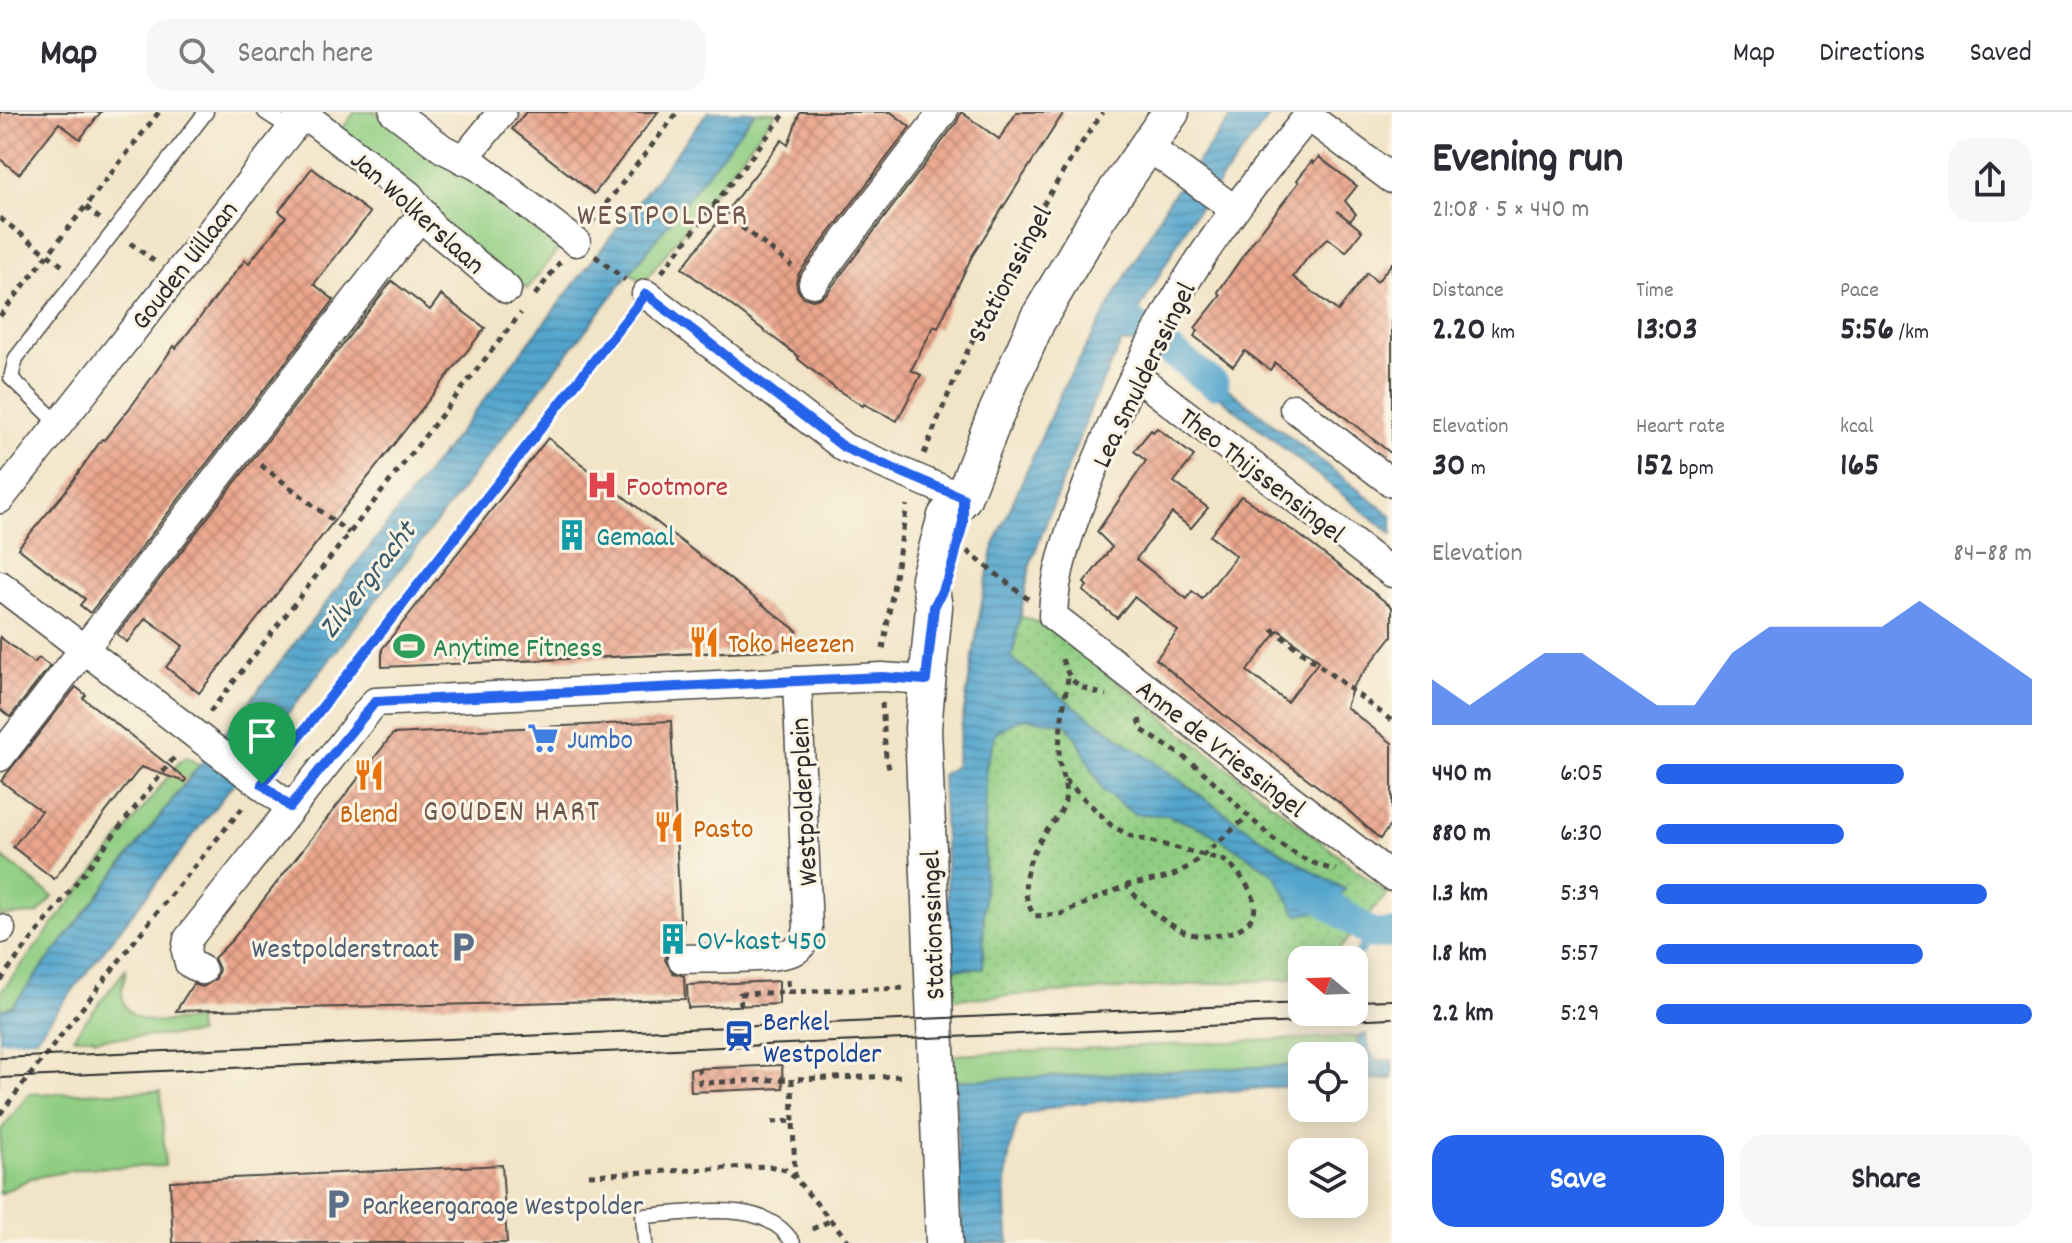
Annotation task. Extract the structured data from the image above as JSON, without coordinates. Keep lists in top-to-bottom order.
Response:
{
  "streets": {
    "street": [
      "Jan Wolkerslaan",
      "Gouden Uillaan",
      "Stationssingel",
      "Lea Smulderssingel",
      "Theo Thijssensingel",
      "Anne de Vriessingel",
      "Westpolderplein"
    ]
  },
  "crossings": [
    ["Jan Wolkerslaan", "Gouden Uillaan"],
    ["Lea Smulderssingel", "Theo Thijssensingel"],
    ["Lea Smulderssingel", "Anne de Vriessingel"]
  ],
  "districts": ["WESTPOLDER", "GOUDEN HART"],
  "water": ["Zilvergracht"],
  "places": {
    "hospital": ["Footmore"],
    "building": ["Gemaal", "OV-kast 450"],
    "restaurant": ["Toko Heezen", "Blend", "Pasto"],
    "sports": ["Anytime Fitness"],
    "supermarket": ["Jumbo"],
    "parking": ["Westpolderstraat", "Parkeergarage Westpolder"],
    "station": ["Berkel Westpolder"]
  },
  "north": "left",
  "page": {
    "header": "Map",
    "search": "Search here",
    "nav": ["Map", "Directions", "Saved"],
    "heading": ["Evening run", "21:08 · 5 × 440 m"],
    "stats": [
      ["Distance", "2.20 km"],
      ["Time", "13:03"],
      ["Pace", "5:56 /km"],
      ["Elevation", "30 m"],
      ["Heart rate", "152 bpm"],
      ["kcal", "165"]
    ],
    "chart": ["Elevation", "84–88 m"],
    "list": [
      {
        "name": "440 m",
        "note": "6:05"
      },
      {
        "name": "880 m",
        "note": "6:30"
      },
      {
        "name": "1.3 km",
        "note": "5:39"
      },
      {
        "name": "1.8 km",
        "note": "5:57"
      },
      {
        "name": "2.2 km",
        "note": "5:29"
      }
    ],
    "buttons": ["Save", "Share"]
  }
}
